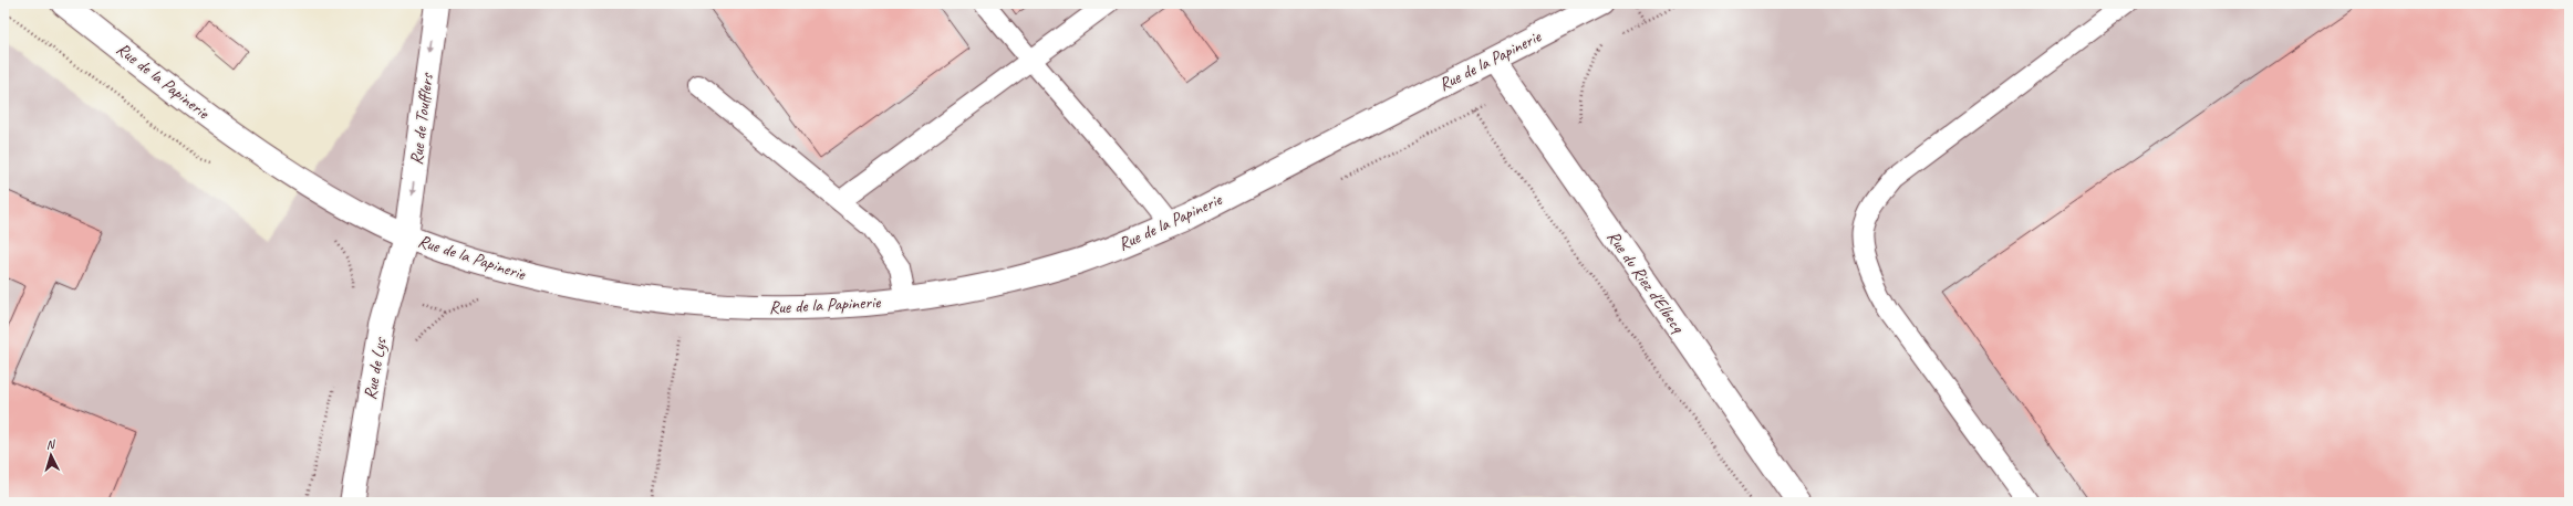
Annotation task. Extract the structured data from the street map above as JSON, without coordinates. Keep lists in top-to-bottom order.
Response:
{
  "streets": {
    "street": [
      "Rue de la Papinerie",
      "Rue de Toufflers",
      "Rue du Riez d'Elbecq",
      "Rue de Lys"
    ]
  },
  "crossings": [
    ["Rue de la Papinerie", "Rue de Toufflers"],
    ["Rue de la Papinerie", "Rue du Riez d'Elbecq"],
    ["Rue de la Papinerie", "Rue de Lys"],
    ["Rue de Toufflers", "Rue de Lys"]
  ],
  "one_way": ["Rue de Toufflers"],
  "north": "top"
}
